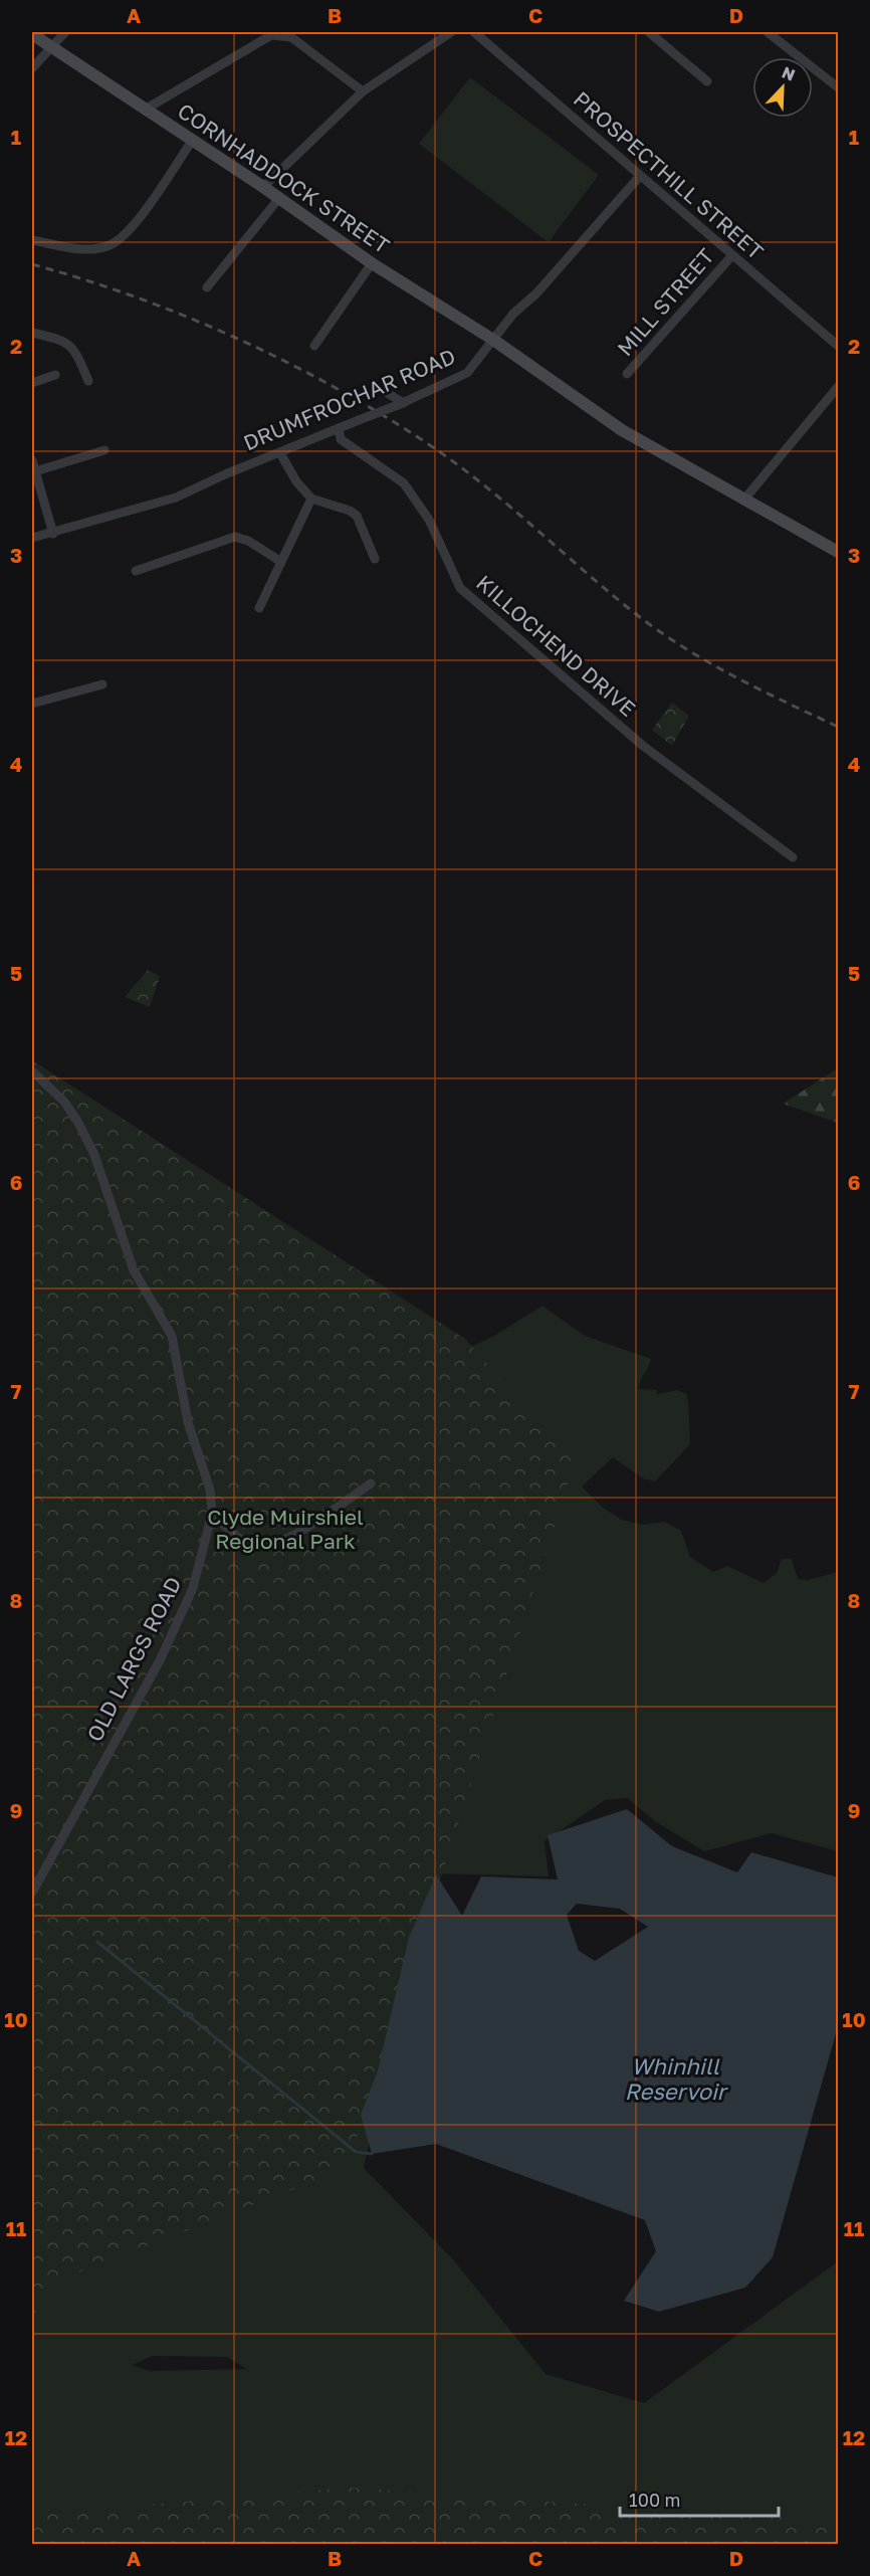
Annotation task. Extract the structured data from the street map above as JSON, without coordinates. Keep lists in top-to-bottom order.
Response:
{
  "streets": {
    "main road": ["CORNHADDOCK STREET"],
    "street": [
      "PROSPECTHILL STREET",
      "MILL STREET",
      "DRUMFROCHAR ROAD",
      "KILLOCHEND DRIVE",
      "OLD LARGS ROAD"
    ]
  },
  "crossings": [
    ["PROSPECTHILL STREET", "MILL STREET"],
    ["PROSPECTHILL STREET", "DRUMFROCHAR ROAD"],
    ["CORNHADDOCK STREET", "DRUMFROCHAR ROAD"],
    ["DRUMFROCHAR ROAD", "KILLOCHEND DRIVE"]
  ],
  "water": ["Whinhill Reservoir"],
  "parks": ["Clyde Muirshiel Regional Park"],
  "scale_bar": "100 m",
  "north": "top right",
  "grid": {
    "columns": [
      "A",
      "B",
      "C",
      "D"
    ],
    "rows": [
      "1",
      "2",
      "3",
      "4",
      "5",
      "6",
      "7",
      "8",
      "9",
      "10",
      "11",
      "12"
    ]
  }
}
